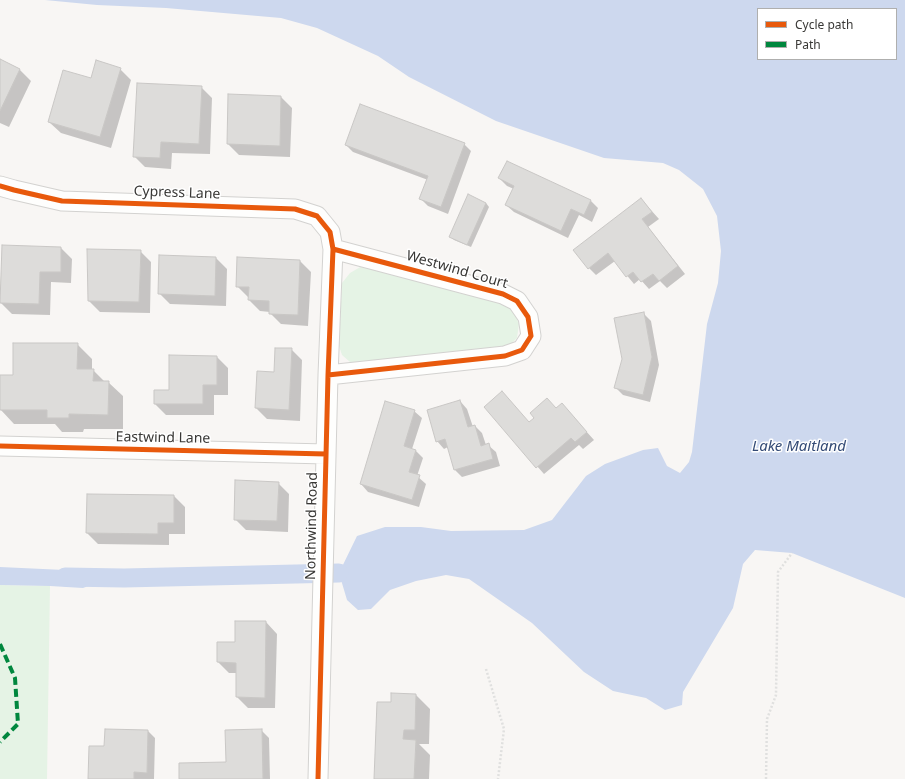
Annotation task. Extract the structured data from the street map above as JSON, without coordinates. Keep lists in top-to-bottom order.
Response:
{
  "streets": {
    "street": [
      "Cypress Lane",
      "Westwind Court",
      "Eastwind Lane",
      "Northwind Road"
    ]
  },
  "crossings": [
    ["Cypress Lane", "Westwind Court"],
    ["Cypress Lane", "Northwind Road"],
    ["Westwind Court", "Northwind Road"],
    ["Eastwind Lane", "Northwind Road"]
  ],
  "water": ["Lake Maitland"],
  "legend": ["Cycle path", "Path"]
}
